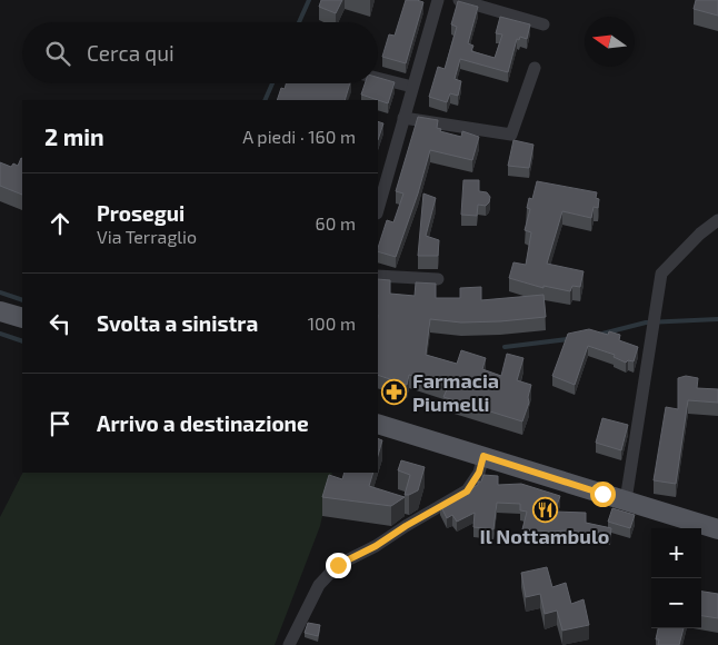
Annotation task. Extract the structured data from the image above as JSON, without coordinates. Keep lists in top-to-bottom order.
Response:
{
  "places": {
    "pharmacy": ["Farmacia Piumelli"],
    "restaurant": ["Il Nottambulo"]
  },
  "north": "left",
  "page": {
    "search": "Cerca qui",
    "heading": ["2 min", "A piedi · 160 m"],
    "list": [
      ["Prosegui", "Via Terraglio", "60 m"],
      ["Svolta a sinistra", "100 m"],
      "Arrivo a destinazione"
    ],
    "map_buttons": ["+", "−"]
  }
}
